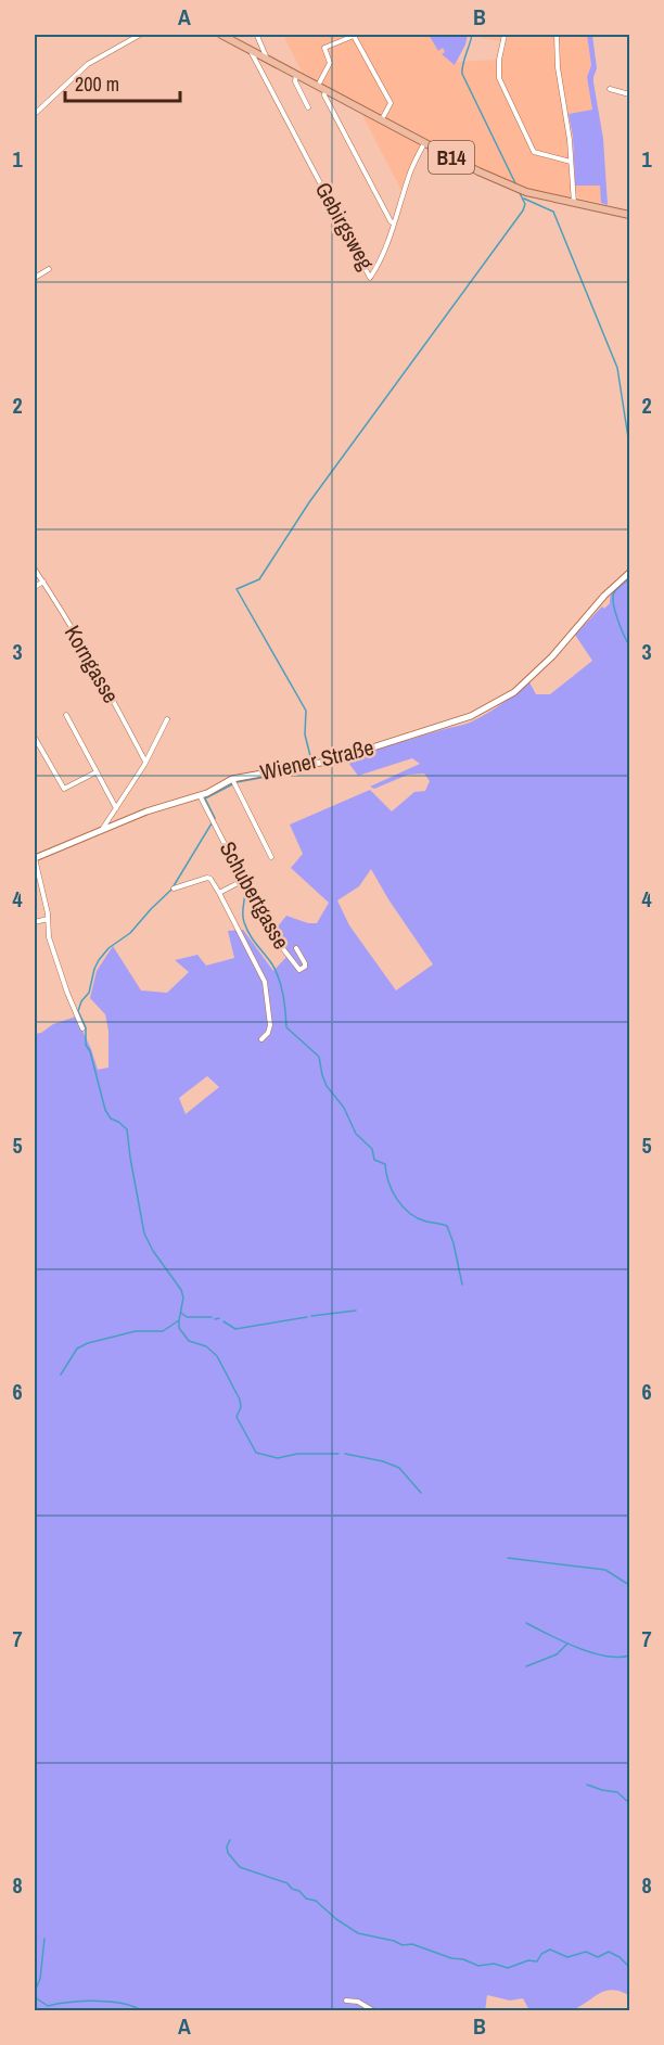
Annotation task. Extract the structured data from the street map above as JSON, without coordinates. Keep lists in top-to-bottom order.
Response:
{
  "streets": {
    "main road": ["B14", "Wiener Straße"],
    "street": ["Gebirgsweg", "Korngasse", "Schubertgasse"]
  },
  "crossings": [
    ["B14", "Gebirgsweg"],
    ["Wiener Straße", "Schubertgasse"]
  ],
  "scale_bar": "200 m",
  "grid": {
    "columns": ["A", "B"],
    "rows": [
      "1",
      "2",
      "3",
      "4",
      "5",
      "6",
      "7",
      "8"
    ]
  }
}
